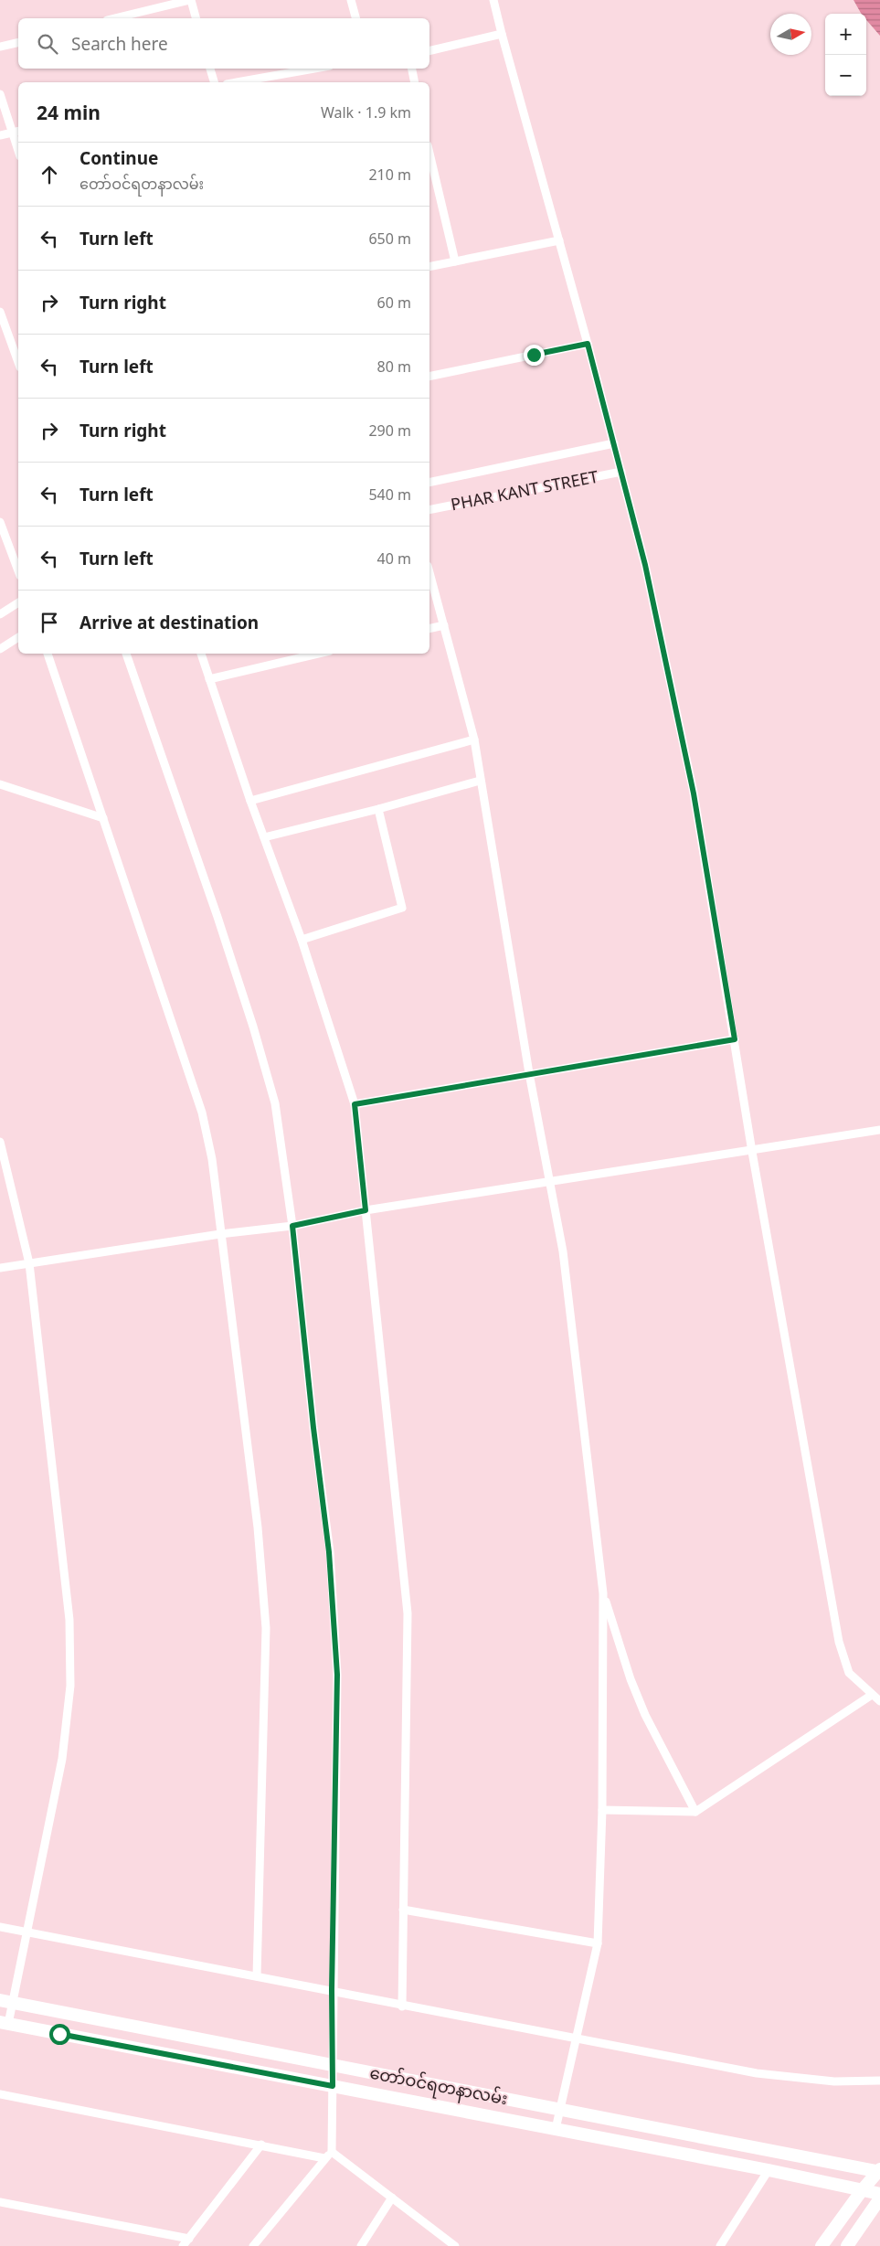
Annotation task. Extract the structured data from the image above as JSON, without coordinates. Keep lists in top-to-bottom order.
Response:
{
  "streets": {
    "main road": ["တော်ဝင်ရတနာလမ်း"],
    "street": ["PHAR KANT STREET"]
  },
  "north": "right",
  "page": {
    "map_buttons": ["+", "−"],
    "search": "Search here",
    "heading": ["24 min", "Walk · 1.9 km"],
    "list": [
      ["Continue", "တော်ဝင်ရတနာလမ်း", "210 m"],
      ["Turn left", "650 m"],
      ["Turn right", "60 m"],
      ["Turn left", "80 m"],
      ["Turn right", "290 m"],
      ["Turn left", "540 m"],
      ["Turn left", "40 m"],
      "Arrive at destination"
    ]
  }
}
